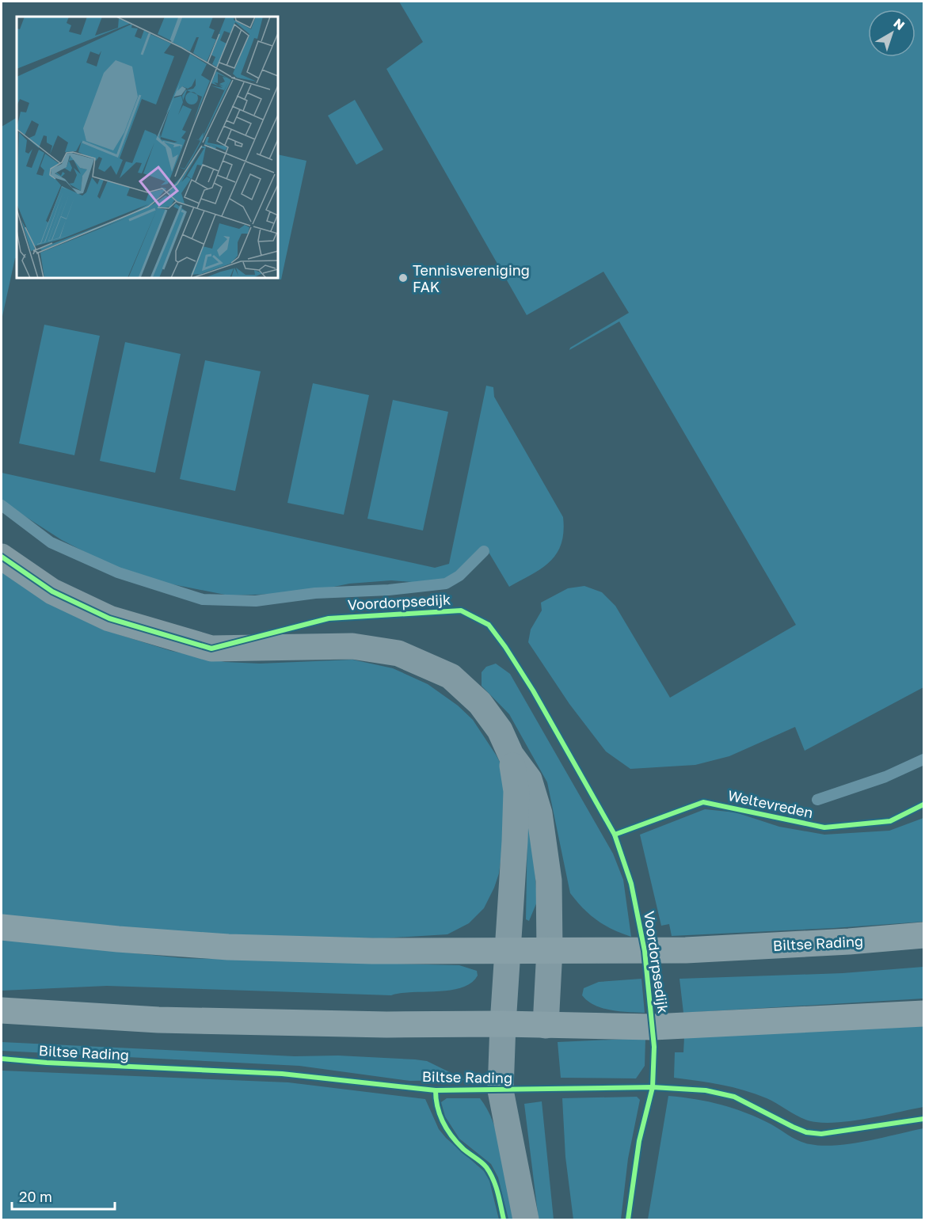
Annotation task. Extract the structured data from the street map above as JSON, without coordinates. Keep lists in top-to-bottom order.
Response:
{
  "streets": {
    "main road": ["Biltse Rading"],
    "cycle path": ["Voordorpsedijk", "Weltevreden"]
  },
  "places": ["Tennisvereniging FAK"],
  "scale_bar": "20 m",
  "north": "top right"
}
